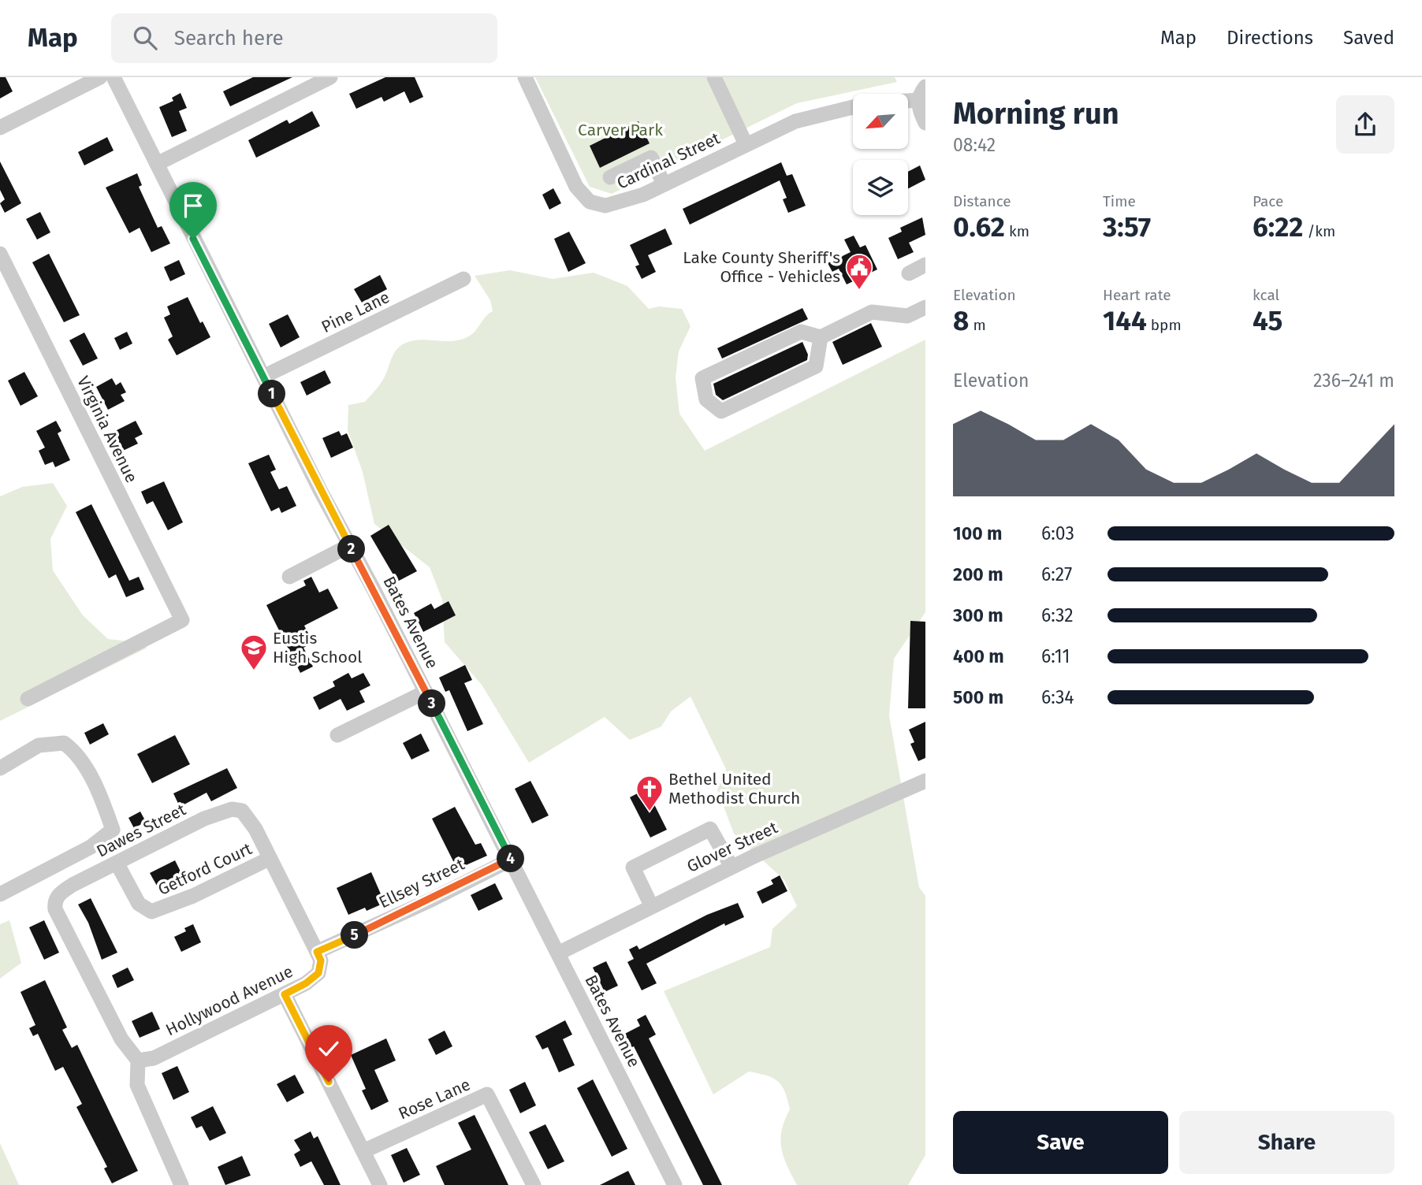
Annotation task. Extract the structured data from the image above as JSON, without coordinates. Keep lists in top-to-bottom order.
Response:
{
  "streets": {
    "street": [
      "Cardinal Street",
      "Pine Lane",
      "Virginia Avenue",
      "Bates Avenue",
      "Dawes Street",
      "Glover Street",
      "Getford Court",
      "Ellsey Street",
      "Hollywood Avenue",
      "Rose Lane"
    ]
  },
  "crossings": [
    ["Pine Lane", "Bates Avenue"],
    ["Bates Avenue", "Glover Street"],
    ["Bates Avenue", "Ellsey Street"],
    ["Dawes Street", "Getford Court"],
    ["Dawes Street", "Hollywood Avenue"],
    ["Ellsey Street", "Hollywood Avenue"]
  ],
  "parks": ["Carver Park"],
  "places": {
    "public building": ["Lake County Sheriff's Office - Vehicles"],
    "school or university": ["Eustis High School"],
    "church": ["Bethel United Methodist Church"]
  },
  "north": "bottom left",
  "page": {
    "header": "Map",
    "search": "Search here",
    "nav": ["Map", "Directions", "Saved"],
    "heading": ["Morning run", "08:42"],
    "stats": [
      ["Distance", "0.62 km"],
      ["Time", "3:57"],
      ["Pace", "6:22 /km"],
      ["Elevation", "8 m"],
      ["Heart rate", "144 bpm"],
      ["kcal", "45"]
    ],
    "chart": ["Elevation", "236–241 m"],
    "pins": [
      "1",
      "2",
      "3",
      "4",
      "5"
    ],
    "list": [
      {
        "name": "100 m",
        "note": "6:03"
      },
      {
        "name": "200 m",
        "note": "6:27"
      },
      {
        "name": "300 m",
        "note": "6:32"
      },
      {
        "name": "400 m",
        "note": "6:11"
      },
      {
        "name": "500 m",
        "note": "6:34"
      }
    ],
    "buttons": ["Save", "Share"]
  }
}
